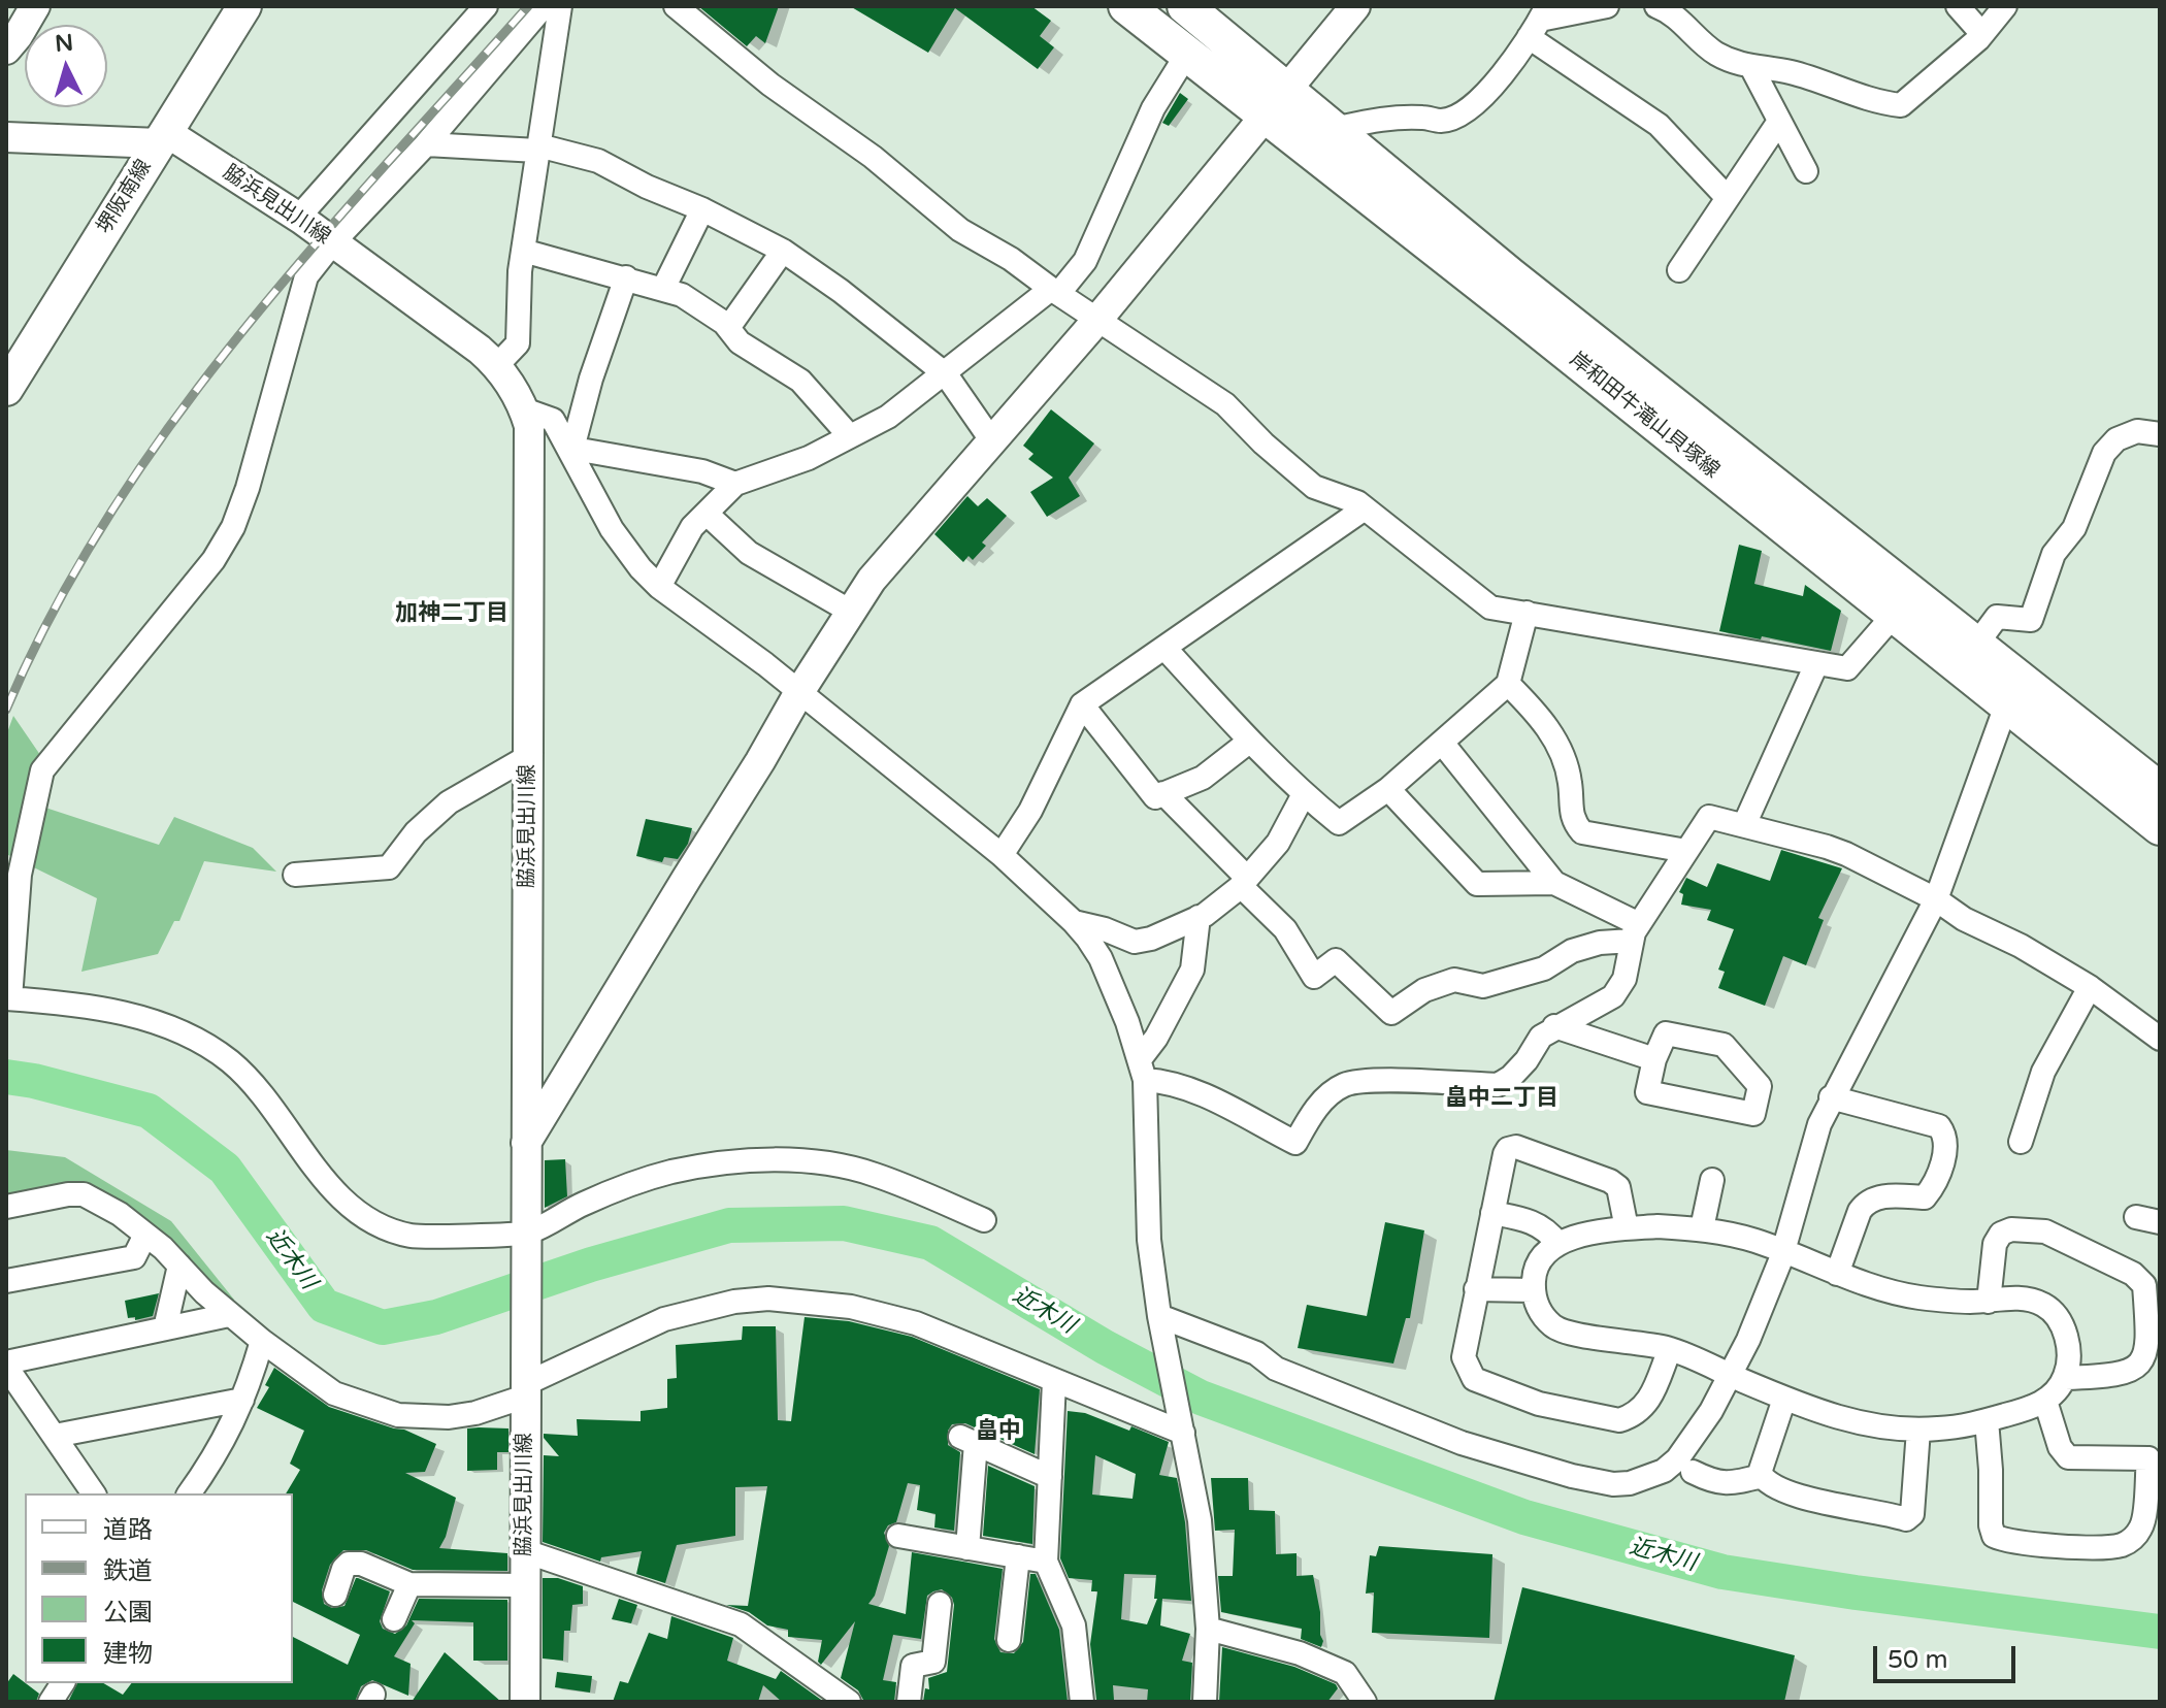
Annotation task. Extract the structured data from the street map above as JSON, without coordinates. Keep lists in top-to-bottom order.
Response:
{
  "streets": {
    "main road": ["堺阪南線", "岸和田牛滝山貝塚線"],
    "street": ["脇浜見出川線"]
  },
  "crossings": [
    ["堺阪南線", "脇浜見出川線"]
  ],
  "districts": ["加神二丁目", "畠中二丁目", "畠中"],
  "water": ["近木川"],
  "legend": [
    "道路",
    "鉄道",
    "公園",
    "建物"
  ],
  "scale_bar": "50 m",
  "north": "top"
}
